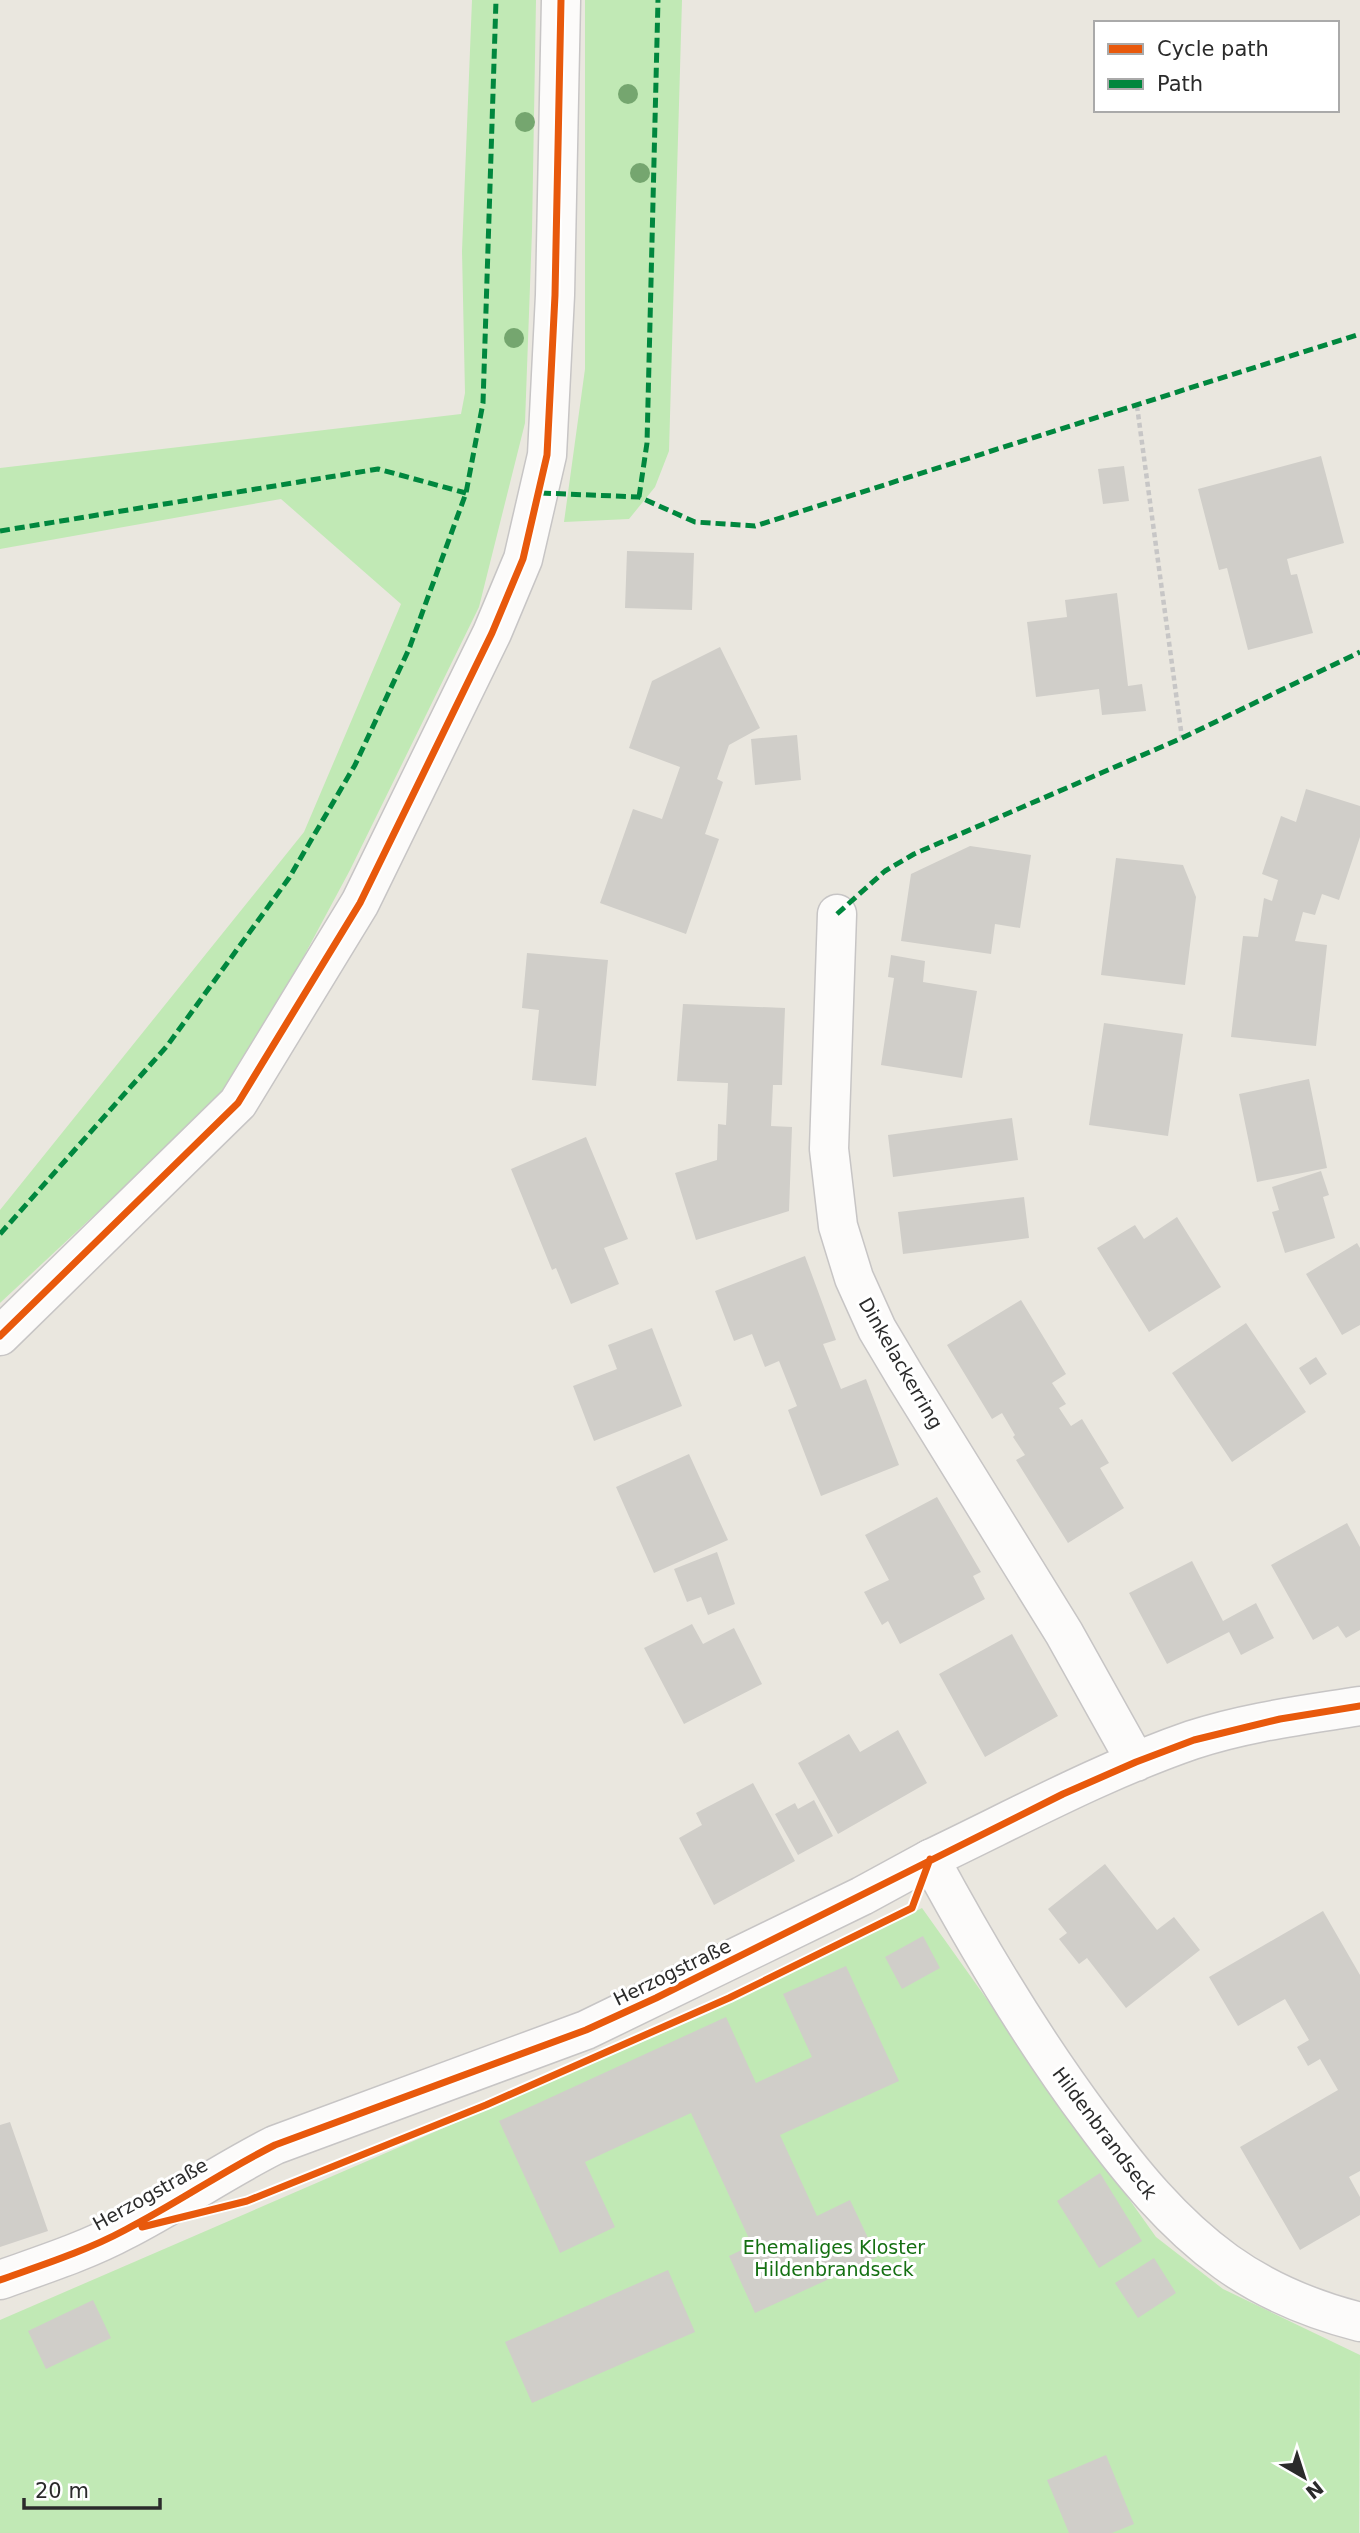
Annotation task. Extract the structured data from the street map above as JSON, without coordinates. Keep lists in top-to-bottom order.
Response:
{
  "streets": {
    "street": ["Dinkelackerring", "Herzogstraße", "Hildenbrandseck"]
  },
  "crossings": [
    ["Dinkelackerring", "Herzogstraße"],
    ["Herzogstraße", "Hildenbrandseck"]
  ],
  "parks": ["Ehemaliges Kloster Hildenbrandseck"],
  "legend": ["Cycle path", "Path"],
  "scale_bar": "20 m",
  "north": "bottom right"
}
